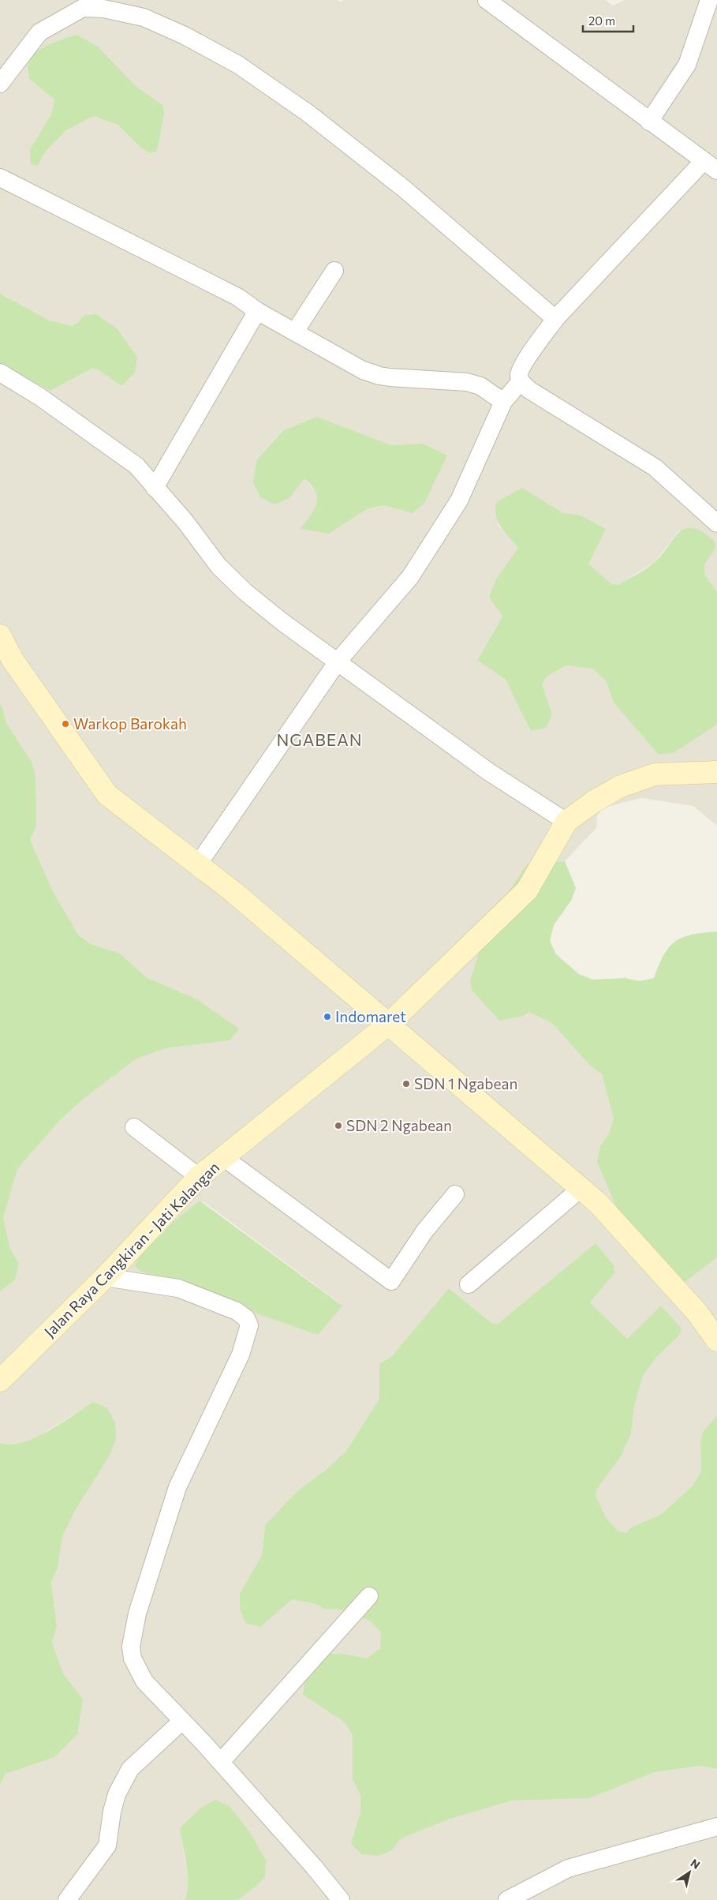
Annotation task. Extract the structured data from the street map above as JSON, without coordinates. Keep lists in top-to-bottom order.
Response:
{
  "streets": {
    "street": ["Jalan Raya Cangkiran - Jati Kalangan"]
  },
  "districts": ["NGABEAN"],
  "places": [
    "Warkop Barokah",
    "Indomaret",
    "SDN 1 Ngabean",
    "SDN 2 Ngabean"
  ],
  "scale_bar": "20 m",
  "north": "top right"
}
